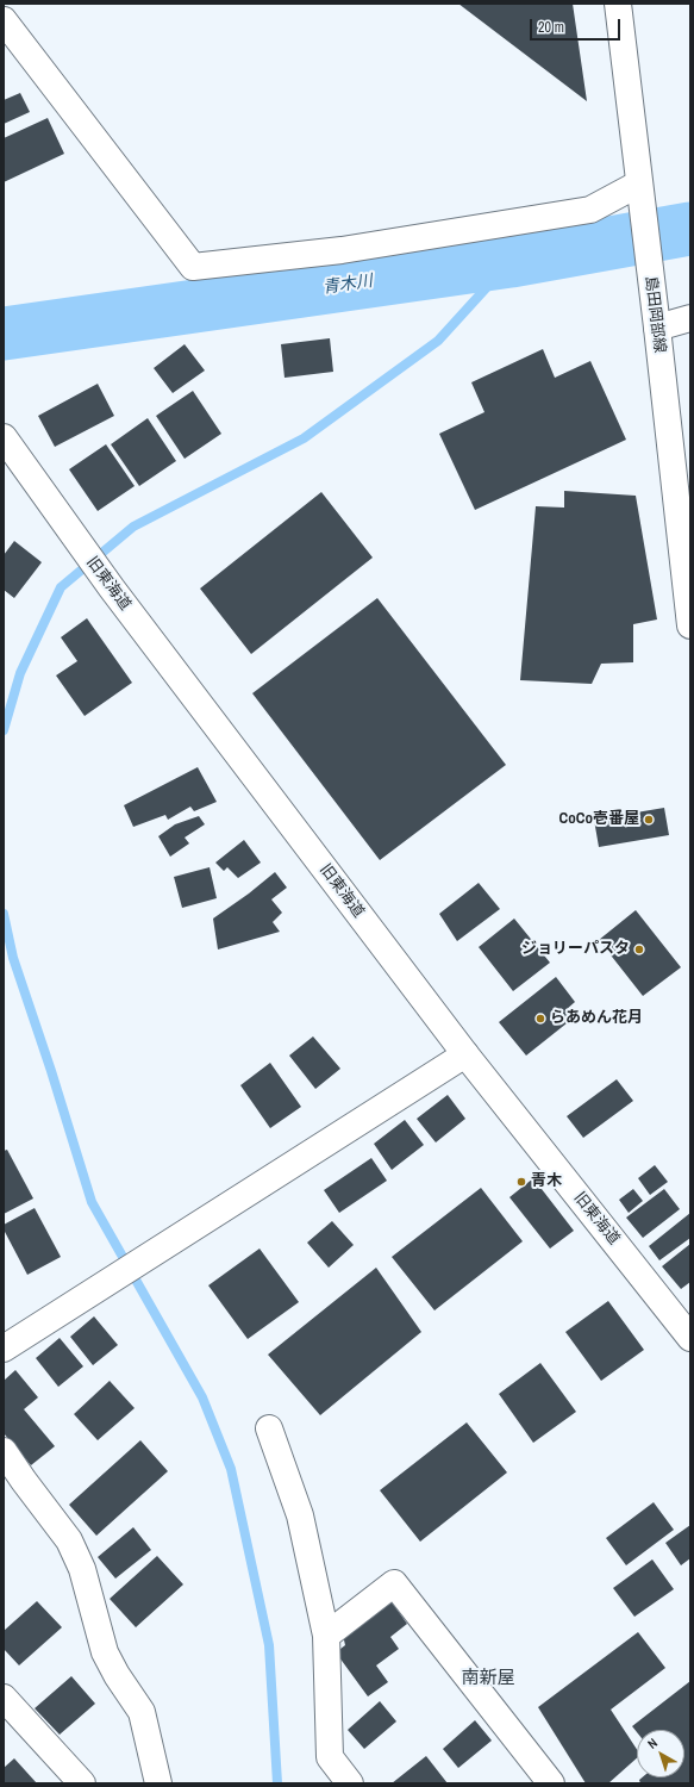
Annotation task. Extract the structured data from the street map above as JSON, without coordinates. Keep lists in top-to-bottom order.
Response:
{
  "streets": {
    "street": ["島田岡部線", "旧東海道"]
  },
  "districts": ["南新屋"],
  "water": ["青木川"],
  "places": [
    "CoCo壱番屋",
    "ジョリーパスタ",
    "らあめん花月",
    "青木"
  ],
  "scale_bar": "20 m",
  "north": "top left"
}
